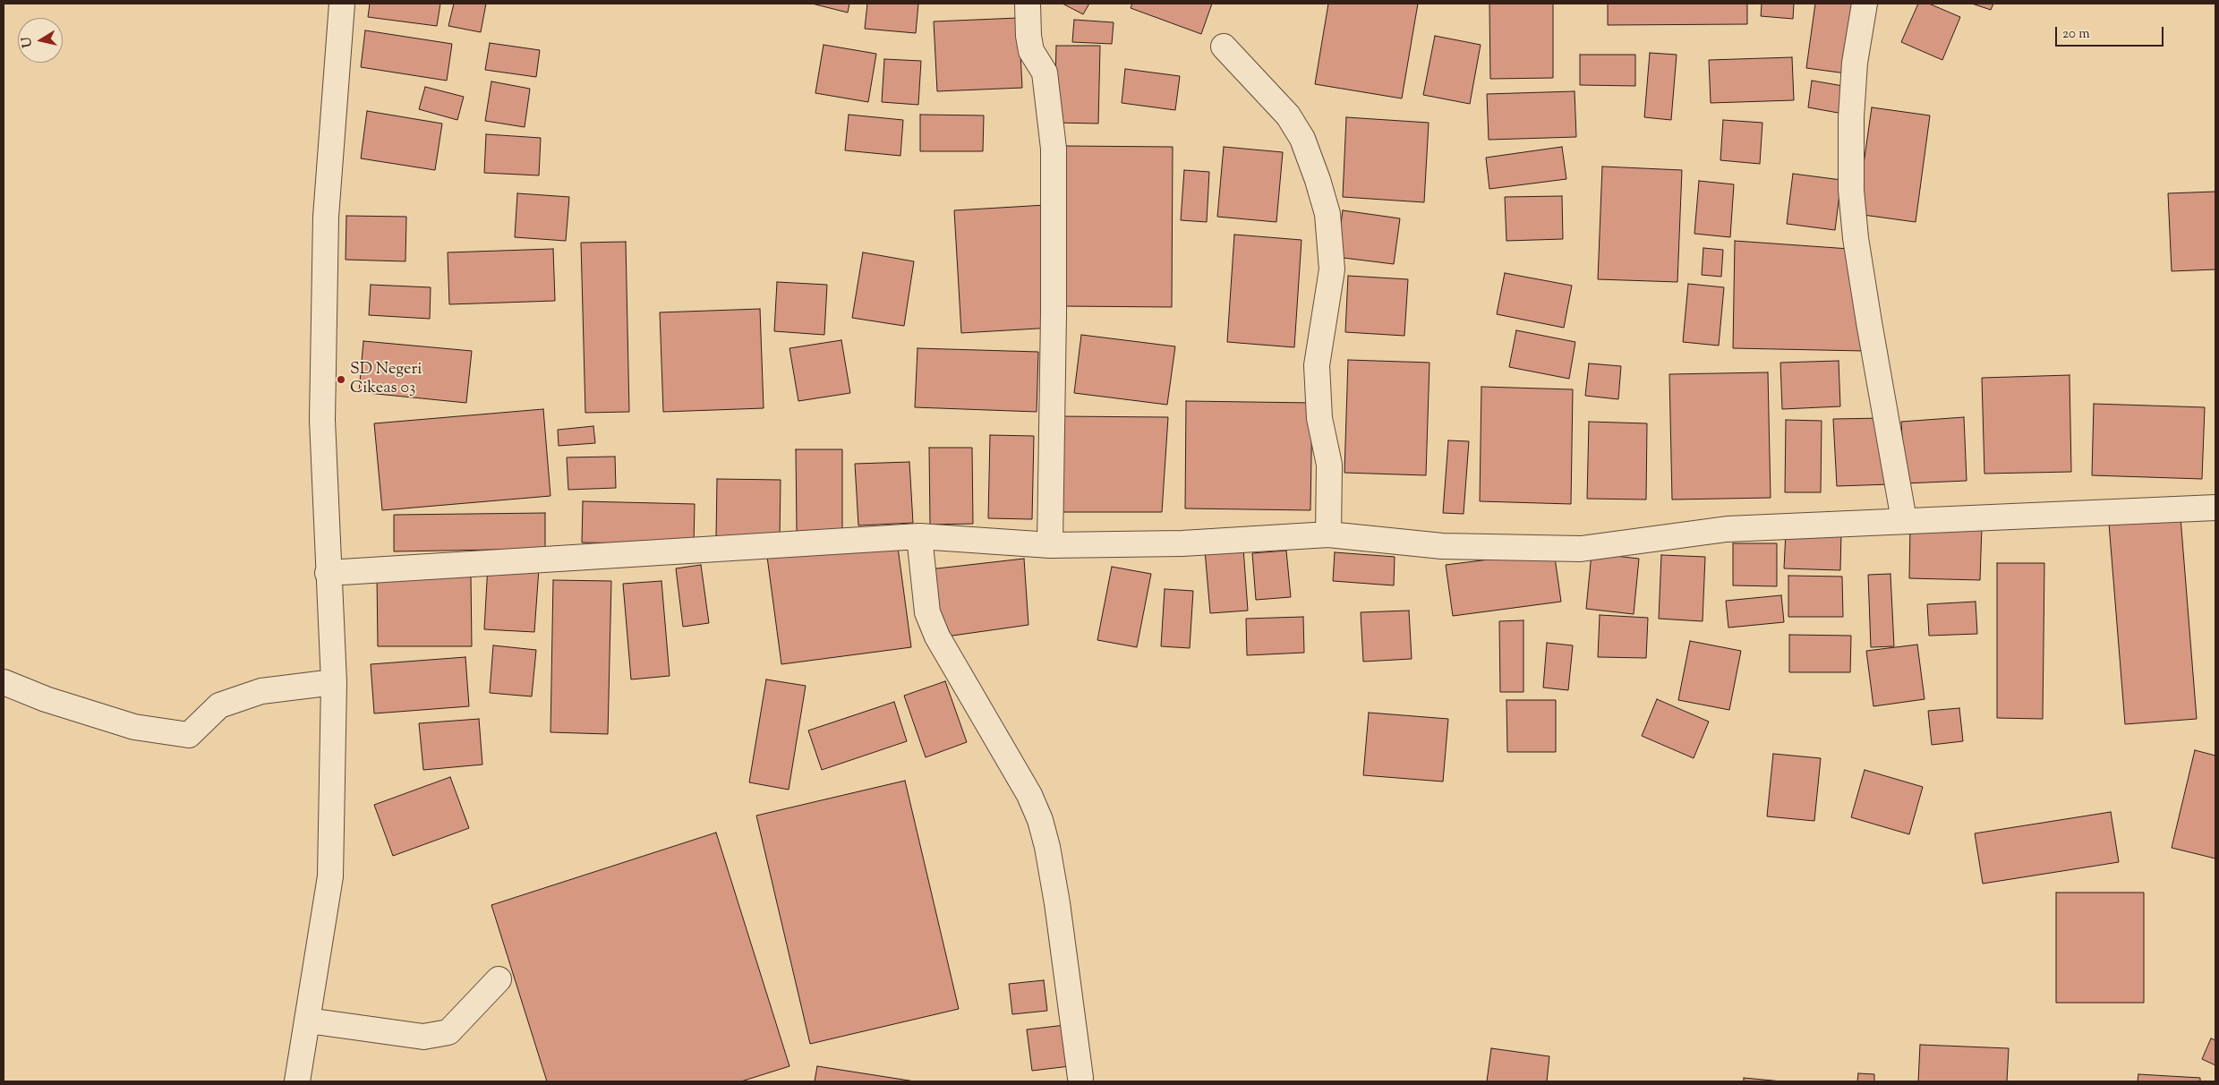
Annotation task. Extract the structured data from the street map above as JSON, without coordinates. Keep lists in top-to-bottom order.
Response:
{
  "places": ["SD Negeri Cikeas 03"],
  "scale_bar": "20 m",
  "north": "left"
}
